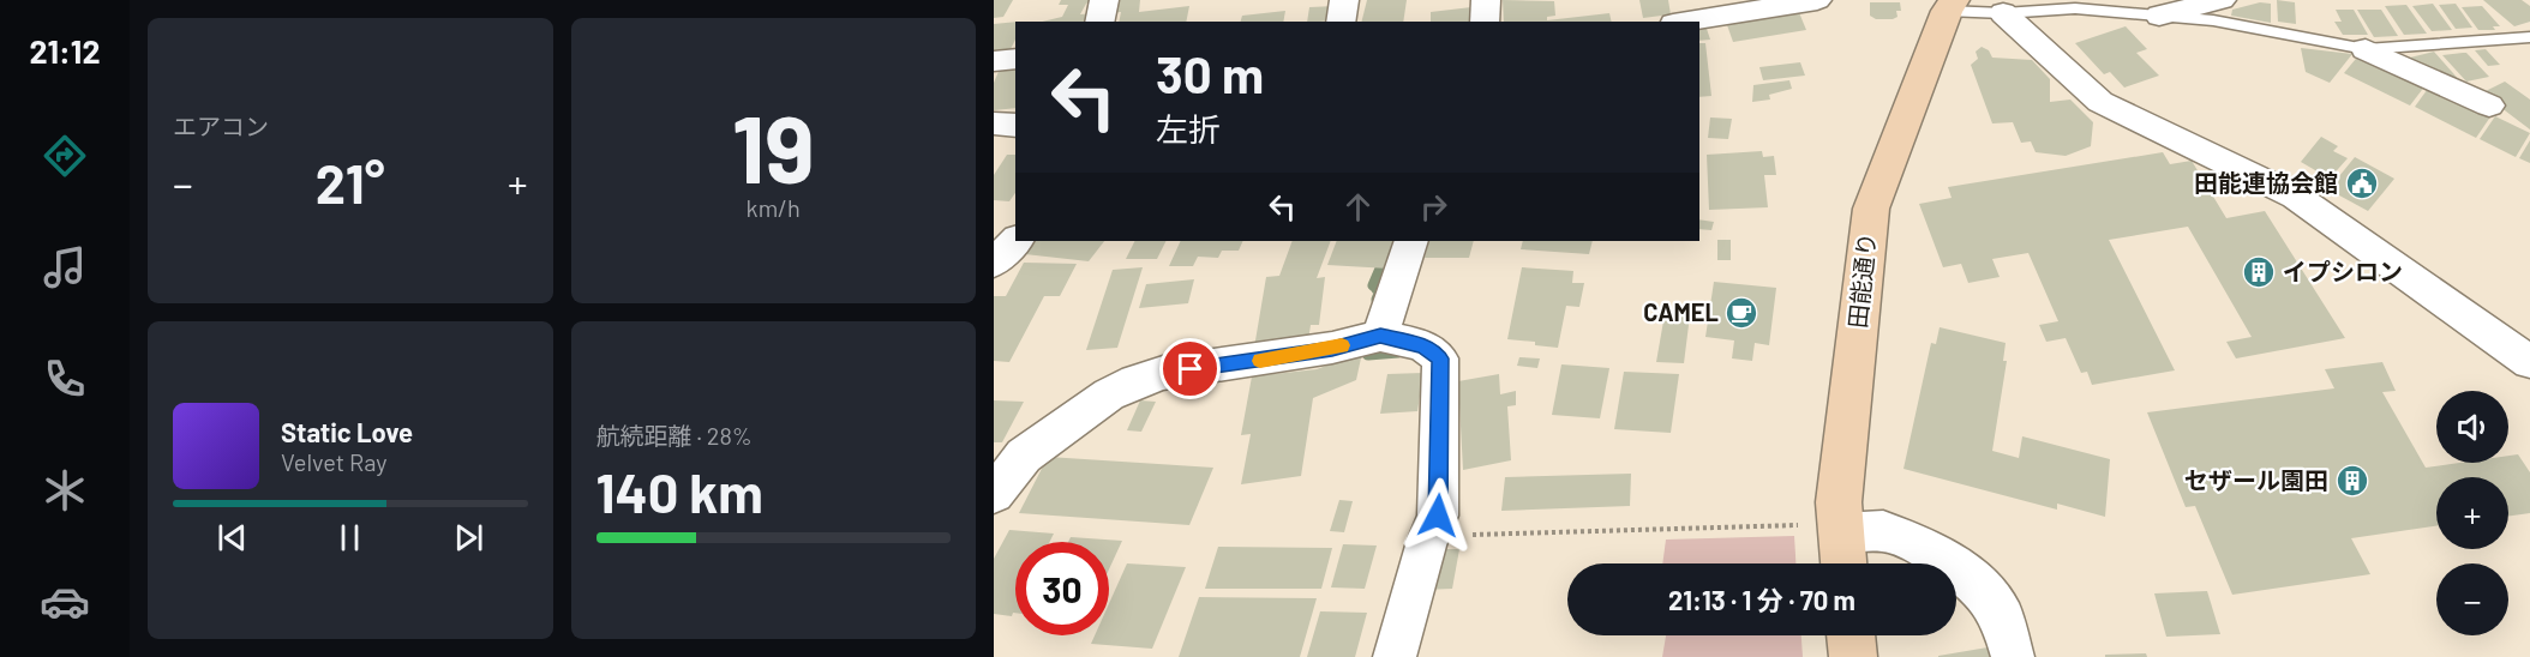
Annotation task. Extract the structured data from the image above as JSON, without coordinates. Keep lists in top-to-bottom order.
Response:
{
  "streets": {
    "street": ["田能通り"]
  },
  "places": {
    "public building": ["田能連協会館"],
    "building": ["イプシロン", "セザール園田"],
    "cafe": ["CAMEL"]
  },
  "page": {
    "tabs": "21:12",
    "tile": [
      "エアコン",
      ["19", "km/h"],
      ["航続距離 · 28%", "140 km"]
    ],
    "turn": ["30 m", "左折"],
    "heat": ["−", "21°", "+"],
    "map_buttons": ["+", "−"],
    "song": ["Static Love", "Velvet Ray"],
    "limit": "30",
    "trip": "21:13 · 1 分 · 70 m"
  }
}
